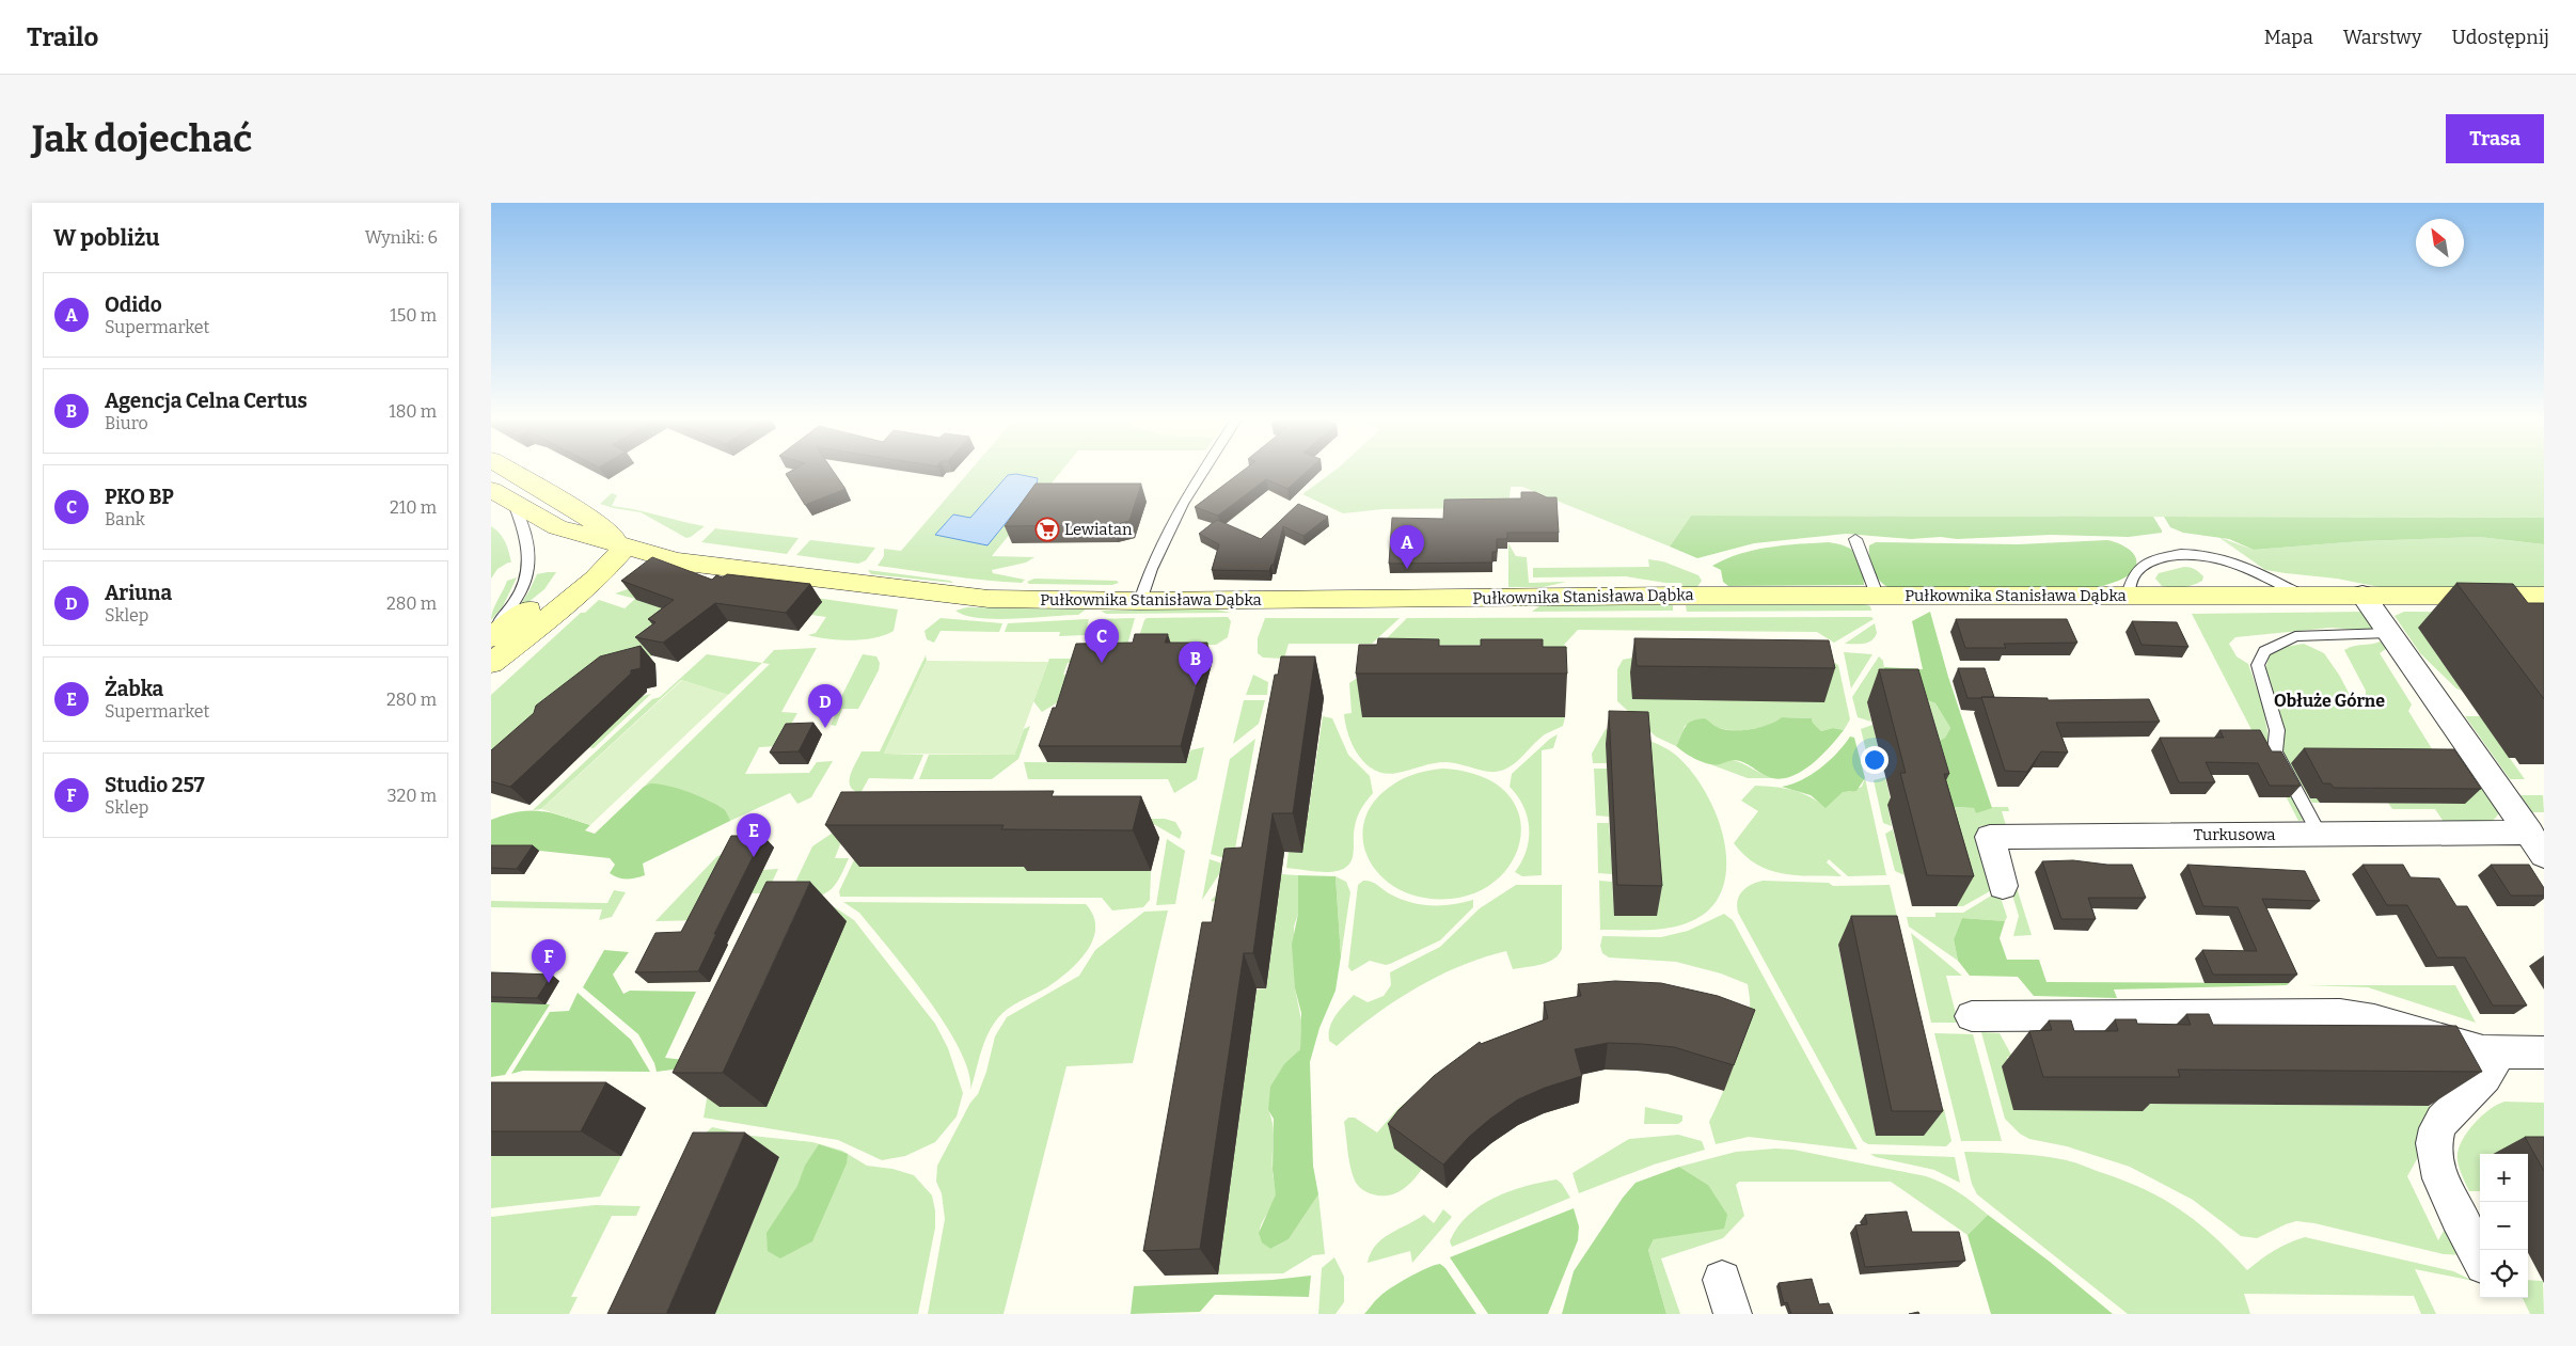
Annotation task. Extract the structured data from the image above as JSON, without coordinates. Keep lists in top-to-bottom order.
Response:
{
  "streets": {
    "street": ["Pułkownika Stanisława Dąbka", "Turkusowa"]
  },
  "crossings": [
    ["Pułkownika Stanisława Dąbka", "Turkusowa"]
  ],
  "districts": ["Obłuże Górne"],
  "places": {
    "supermarket": ["Lewiatan"]
  },
  "north": "top left",
  "page": {
    "header": "Trailo",
    "nav": ["Mapa", "Warstwy", "Udostępnij"],
    "buttons": "Trasa",
    "title": "Jak dojechać",
    "heading": ["W pobliżu", "Wyniki: 6"],
    "list": [
      {
        "mark": "A",
        "name": "Odido",
        "note": "Supermarket",
        "value": "150 m"
      },
      {
        "mark": "B",
        "name": "Agencja Celna Certus",
        "note": "Biuro",
        "value": "180 m"
      },
      {
        "mark": "C",
        "name": "PKO BP",
        "note": "Bank",
        "value": "210 m"
      },
      {
        "mark": "D",
        "name": "Ariuna",
        "note": "Sklep",
        "value": "280 m"
      },
      {
        "mark": "E",
        "name": "Żabka",
        "note": "Supermarket",
        "value": "280 m"
      },
      {
        "mark": "F",
        "name": "Studio 257",
        "note": "Sklep",
        "value": "320 m"
      }
    ],
    "pins": [
      "A",
      "C",
      "B",
      "D",
      "E",
      "F"
    ],
    "map_buttons": ["+", "−"]
  }
}
